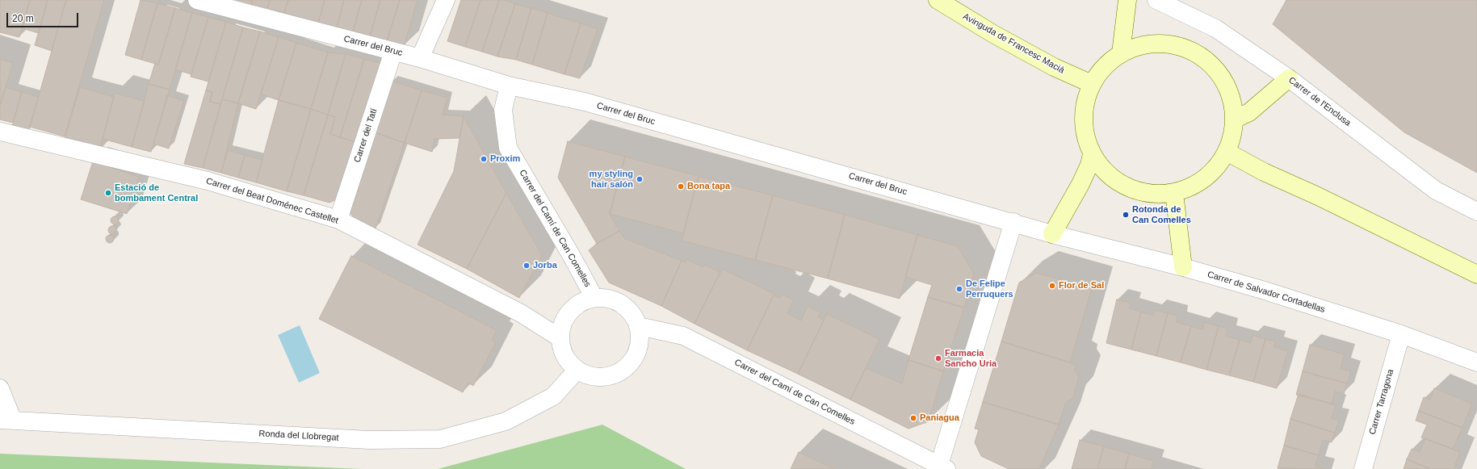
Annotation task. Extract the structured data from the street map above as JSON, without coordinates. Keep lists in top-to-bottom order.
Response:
{
  "streets": {
    "street": [
      "Avinguda de Francesc Macià",
      "Carrer del Bruc",
      "Carrer de l'Enclusa",
      "Carrer del Tatí",
      "Carrer del Beat Doménec Castellet",
      "Carrer del Camí de Can Comelles",
      "Carrer de Salvador Cortadellas",
      "Carrer Tarragona",
      "Ronda del Llobregat"
    ]
  },
  "crossings": [
    ["Carrer del Bruc", "Carrer del Tatí"],
    ["Carrer del Bruc", "Carrer del Camí de Can Comelles"],
    ["Carrer del Bruc", "Carrer de Salvador Cortadellas"],
    ["Carrer del Tatí", "Carrer del Beat Doménec Castellet"],
    ["Carrer del Beat Doménec Castellet", "Carrer del Camí de Can Comelles"],
    ["Carrer del Beat Doménec Castellet", "Ronda del Llobregat"],
    ["Carrer del Camí de Can Comelles", "Ronda del Llobregat"],
    ["Carrer de Salvador Cortadellas", "Carrer Tarragona"]
  ],
  "places": [
    "Proxim",
    "my styling hair salón",
    "Bona tapa",
    "Estació de bombament Central",
    "Rotonda de Can Comelles",
    "Jorba",
    "Flor de Sal",
    "De Felipe Perruquers",
    "Farmacia Sancho Uria",
    "Paniagua"
  ],
  "scale_bar": "20 m"
}
